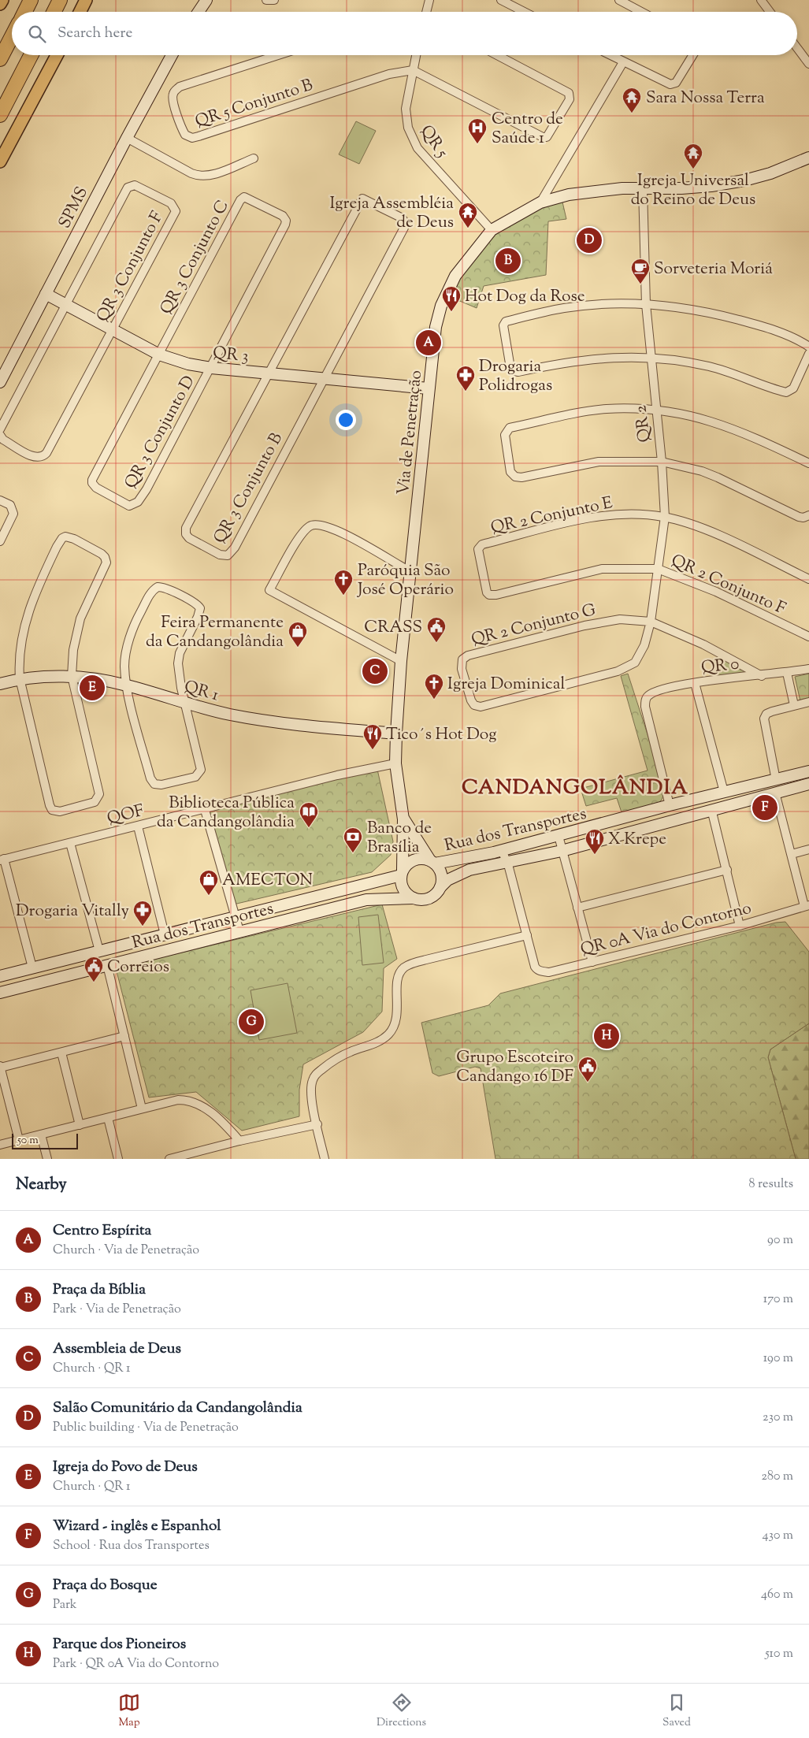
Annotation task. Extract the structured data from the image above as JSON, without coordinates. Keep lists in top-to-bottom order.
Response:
{
  "streets": {
    "street": [
      "QR 5 Conjunto B",
      "QR 5",
      "SPMS",
      "QR 3 Conjunto C",
      "QR 3 Conjunto F",
      "QR 3",
      "QR 2",
      "QR 3 Conjunto D",
      "Via de Penetração",
      "QR 3 Conjunto B",
      "QR 2 Conjunto E",
      "QR 2 Conjunto F",
      "QR 2 Conjunto G",
      "QR 0",
      "QR 1",
      "QOF",
      "Rua dos Transportes",
      "QR 0A Via do Contorno"
    ]
  },
  "crossings": [
    ["QR 5 Conjunto B", "QR 5"],
    ["QR 5", "Via de Penetração"],
    ["SPMS", "QR 3"],
    ["QR 3 Conjunto C", "QR 3"],
    ["QR 3 Conjunto C", "QR 3 Conjunto D"],
    ["QR 3 Conjunto F", "QR 3"],
    ["QR 3", "QR 3 Conjunto D"],
    ["QR 3", "Via de Penetração"],
    ["QR 3", "QR 3 Conjunto B"],
    ["QR 2", "Via de Penetração"],
    ["QR 2", "QR 2 Conjunto E"],
    ["QR 2", "QR 2 Conjunto F"],
    ["QR 2", "QR 2 Conjunto G"],
    ["Via de Penetração", "QR 1"],
    ["Via de Penetração", "QOF"],
    ["Via de Penetração", "Rua dos Transportes"],
    ["QR 2 Conjunto E", "QR 2 Conjunto F"],
    ["QR 0", "Rua dos Transportes"]
  ],
  "districts": ["CANDANGOLÂNDIA"],
  "places": {
    "temple": ["Sara Nossa Terra", "Igreja Universal do Reino de Deus", "Igreja Assembléia de Deus"],
    "hospital": ["Centro de Saúde 1"],
    "cafe": ["Sorveteria Moriá"],
    "restaurant": ["Hot Dog da Rose", "Tico´s Hot Dog", "X Krepe"],
    "pharmacy": ["Drogaria Polidrogas", "Drogaria Vitally"],
    "church": ["Paróquia São José Operário", "Igreja Dominical"],
    "public building": ["CRASS", "Correios", "Grupo Escoteiro Candango 16 DF"],
    "shop": ["Feira Permanente da Candangolândia", "AMECTON"],
    "library": ["Biblioteca Pública da Candangolândia"],
    "bank": ["Banco de Brasília"]
  },
  "scale_bar": "50 m",
  "page": {
    "search": "Search here",
    "pins": [
      "D",
      "B",
      "A",
      "C",
      "E",
      "F",
      "G",
      "H"
    ],
    "scale": "50 m",
    "heading": ["Nearby", "8 results"],
    "list": [
      {
        "mark": "A",
        "name": "Centro Espírita",
        "note": "Church · Via de Penetração",
        "value": "90 m"
      },
      {
        "mark": "B",
        "name": "Praça da Bíblia",
        "note": "Park · Via de Penetração",
        "value": "170 m"
      },
      {
        "mark": "C",
        "name": "Assembleia de Deus",
        "note": "Church · QR 1",
        "value": "190 m"
      },
      {
        "mark": "D",
        "name": "Salão Comunitário da Candangolândia",
        "note": "Public building · Via de Penetração",
        "value": "230 m"
      },
      {
        "mark": "E",
        "name": "Igreja do Povo de Deus",
        "note": "Church · QR 1",
        "value": "280 m"
      },
      {
        "mark": "F",
        "name": "Wizard - inglês e Espanhol",
        "note": "School · Rua dos Transportes",
        "value": "430 m"
      },
      {
        "mark": "G",
        "name": "Praça do Bosque",
        "note": "Park",
        "value": "460 m"
      },
      {
        "mark": "H",
        "name": "Parque dos Pioneiros",
        "note": "Park · QR 0A Via do Contorno",
        "value": "510 m"
      }
    ],
    "nav": ["Map", "Directions", "Saved"]
  }
}
